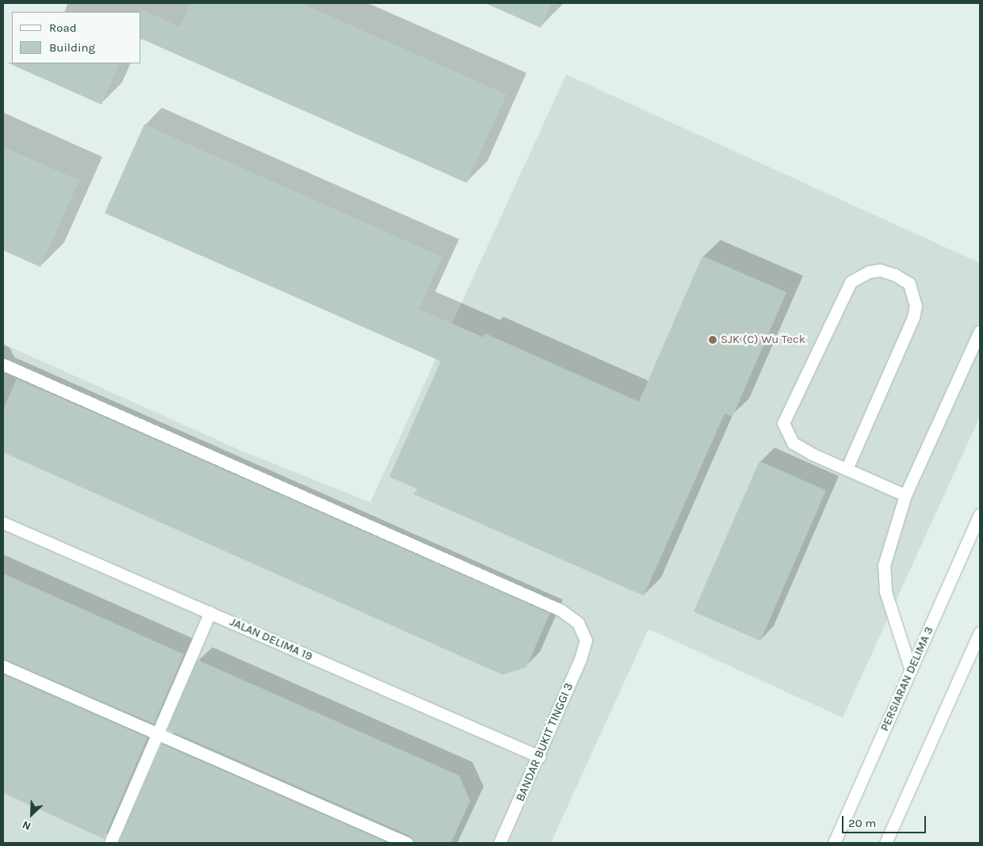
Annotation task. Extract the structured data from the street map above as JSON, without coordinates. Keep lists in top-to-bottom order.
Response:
{
  "streets": {
    "street": ["JALAN DELIMA 19", "PERSIARAN DELIMA 3", "BANDAR BUKIT TINGGI 3"]
  },
  "crossings": [
    ["JALAN DELIMA 19", "BANDAR BUKIT TINGGI 3"]
  ],
  "places": ["SJK (C) Wu Teck"],
  "legend": ["Road", "Building"],
  "scale_bar": "20 m",
  "north": "bottom left"
}
